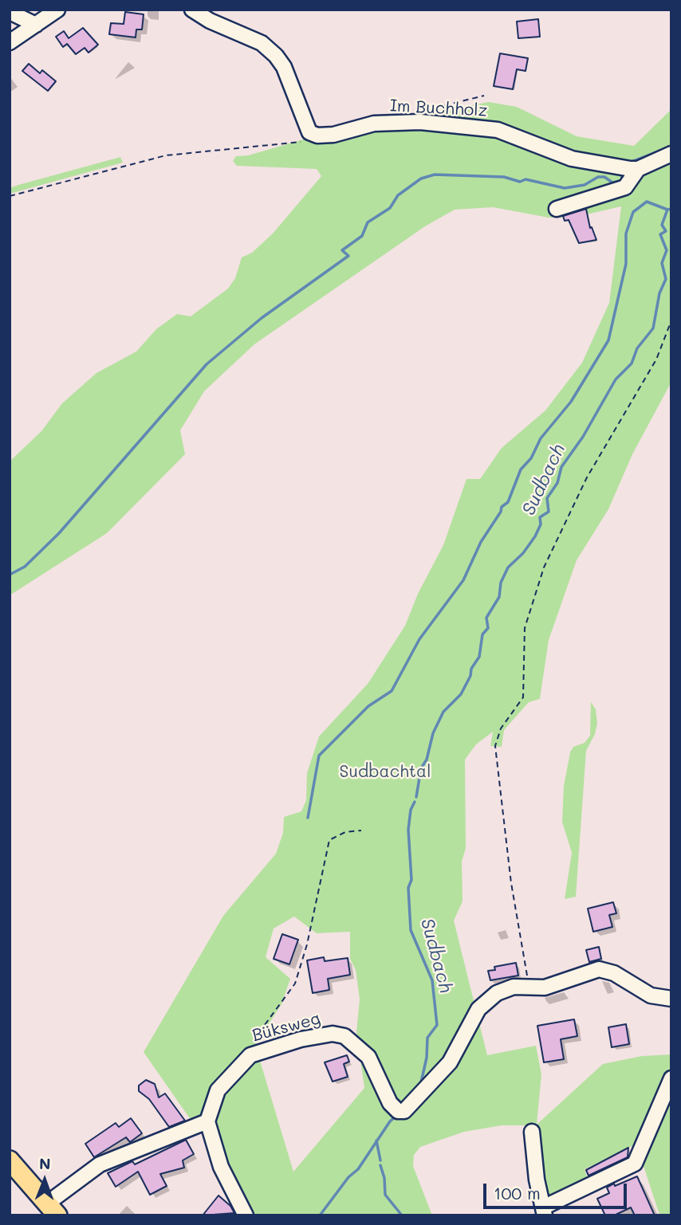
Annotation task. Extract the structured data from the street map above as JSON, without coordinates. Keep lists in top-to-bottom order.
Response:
{
  "streets": {
    "street": ["Im Buchholz", "Büksweg"]
  },
  "water": ["Sudbach"],
  "parks": ["Sudbachtal"],
  "scale_bar": "100 m",
  "north": "top"
}
